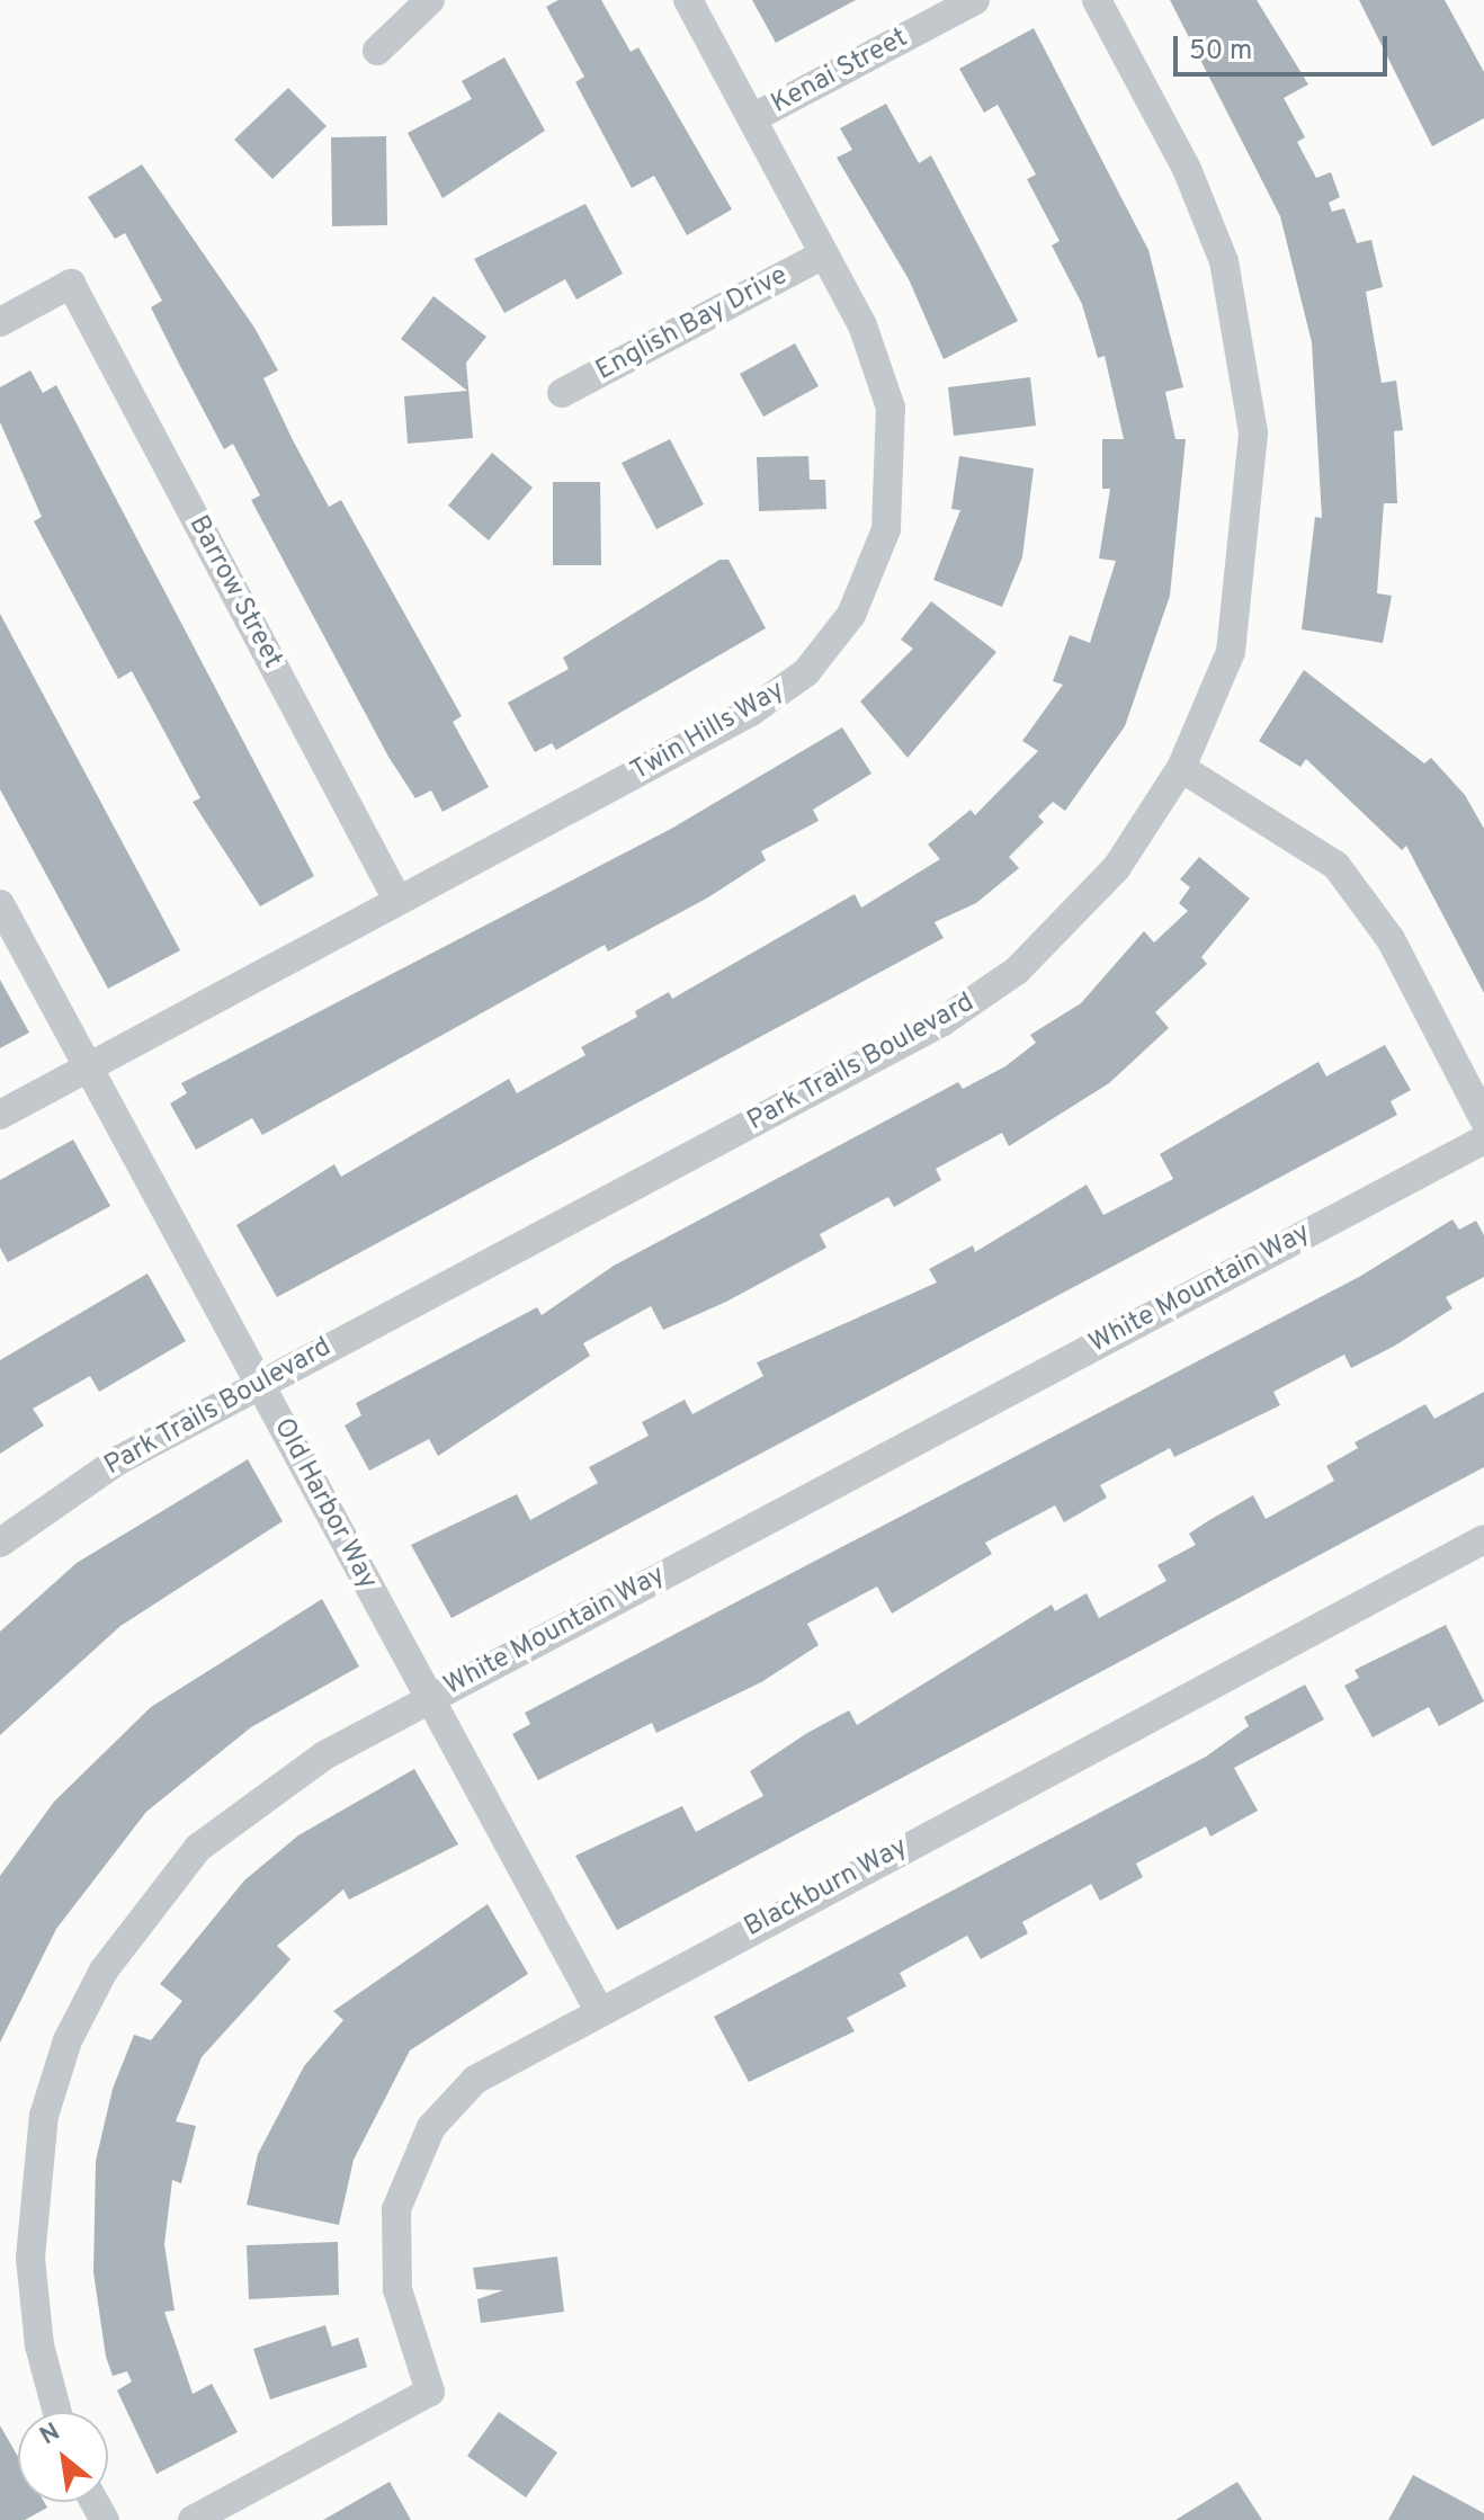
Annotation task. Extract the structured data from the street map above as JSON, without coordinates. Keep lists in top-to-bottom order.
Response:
{
  "streets": {
    "street": [
      "Kenai Street",
      "English Bay Drive",
      "Barrow Street",
      "Twin Hills Way",
      "Park Trails Boulevard",
      "White Mountain Way",
      "Old Harbor Way",
      "Blackburn Way"
    ]
  },
  "crossings": [
    ["Kenai Street", "Twin Hills Way"],
    ["English Bay Drive", "Twin Hills Way"],
    ["Barrow Street", "Twin Hills Way"],
    ["Twin Hills Way", "Old Harbor Way"],
    ["Park Trails Boulevard", "Old Harbor Way"],
    ["White Mountain Way", "Old Harbor Way"],
    ["Old Harbor Way", "Blackburn Way"]
  ],
  "scale_bar": "50 m",
  "north": "top left"
}
